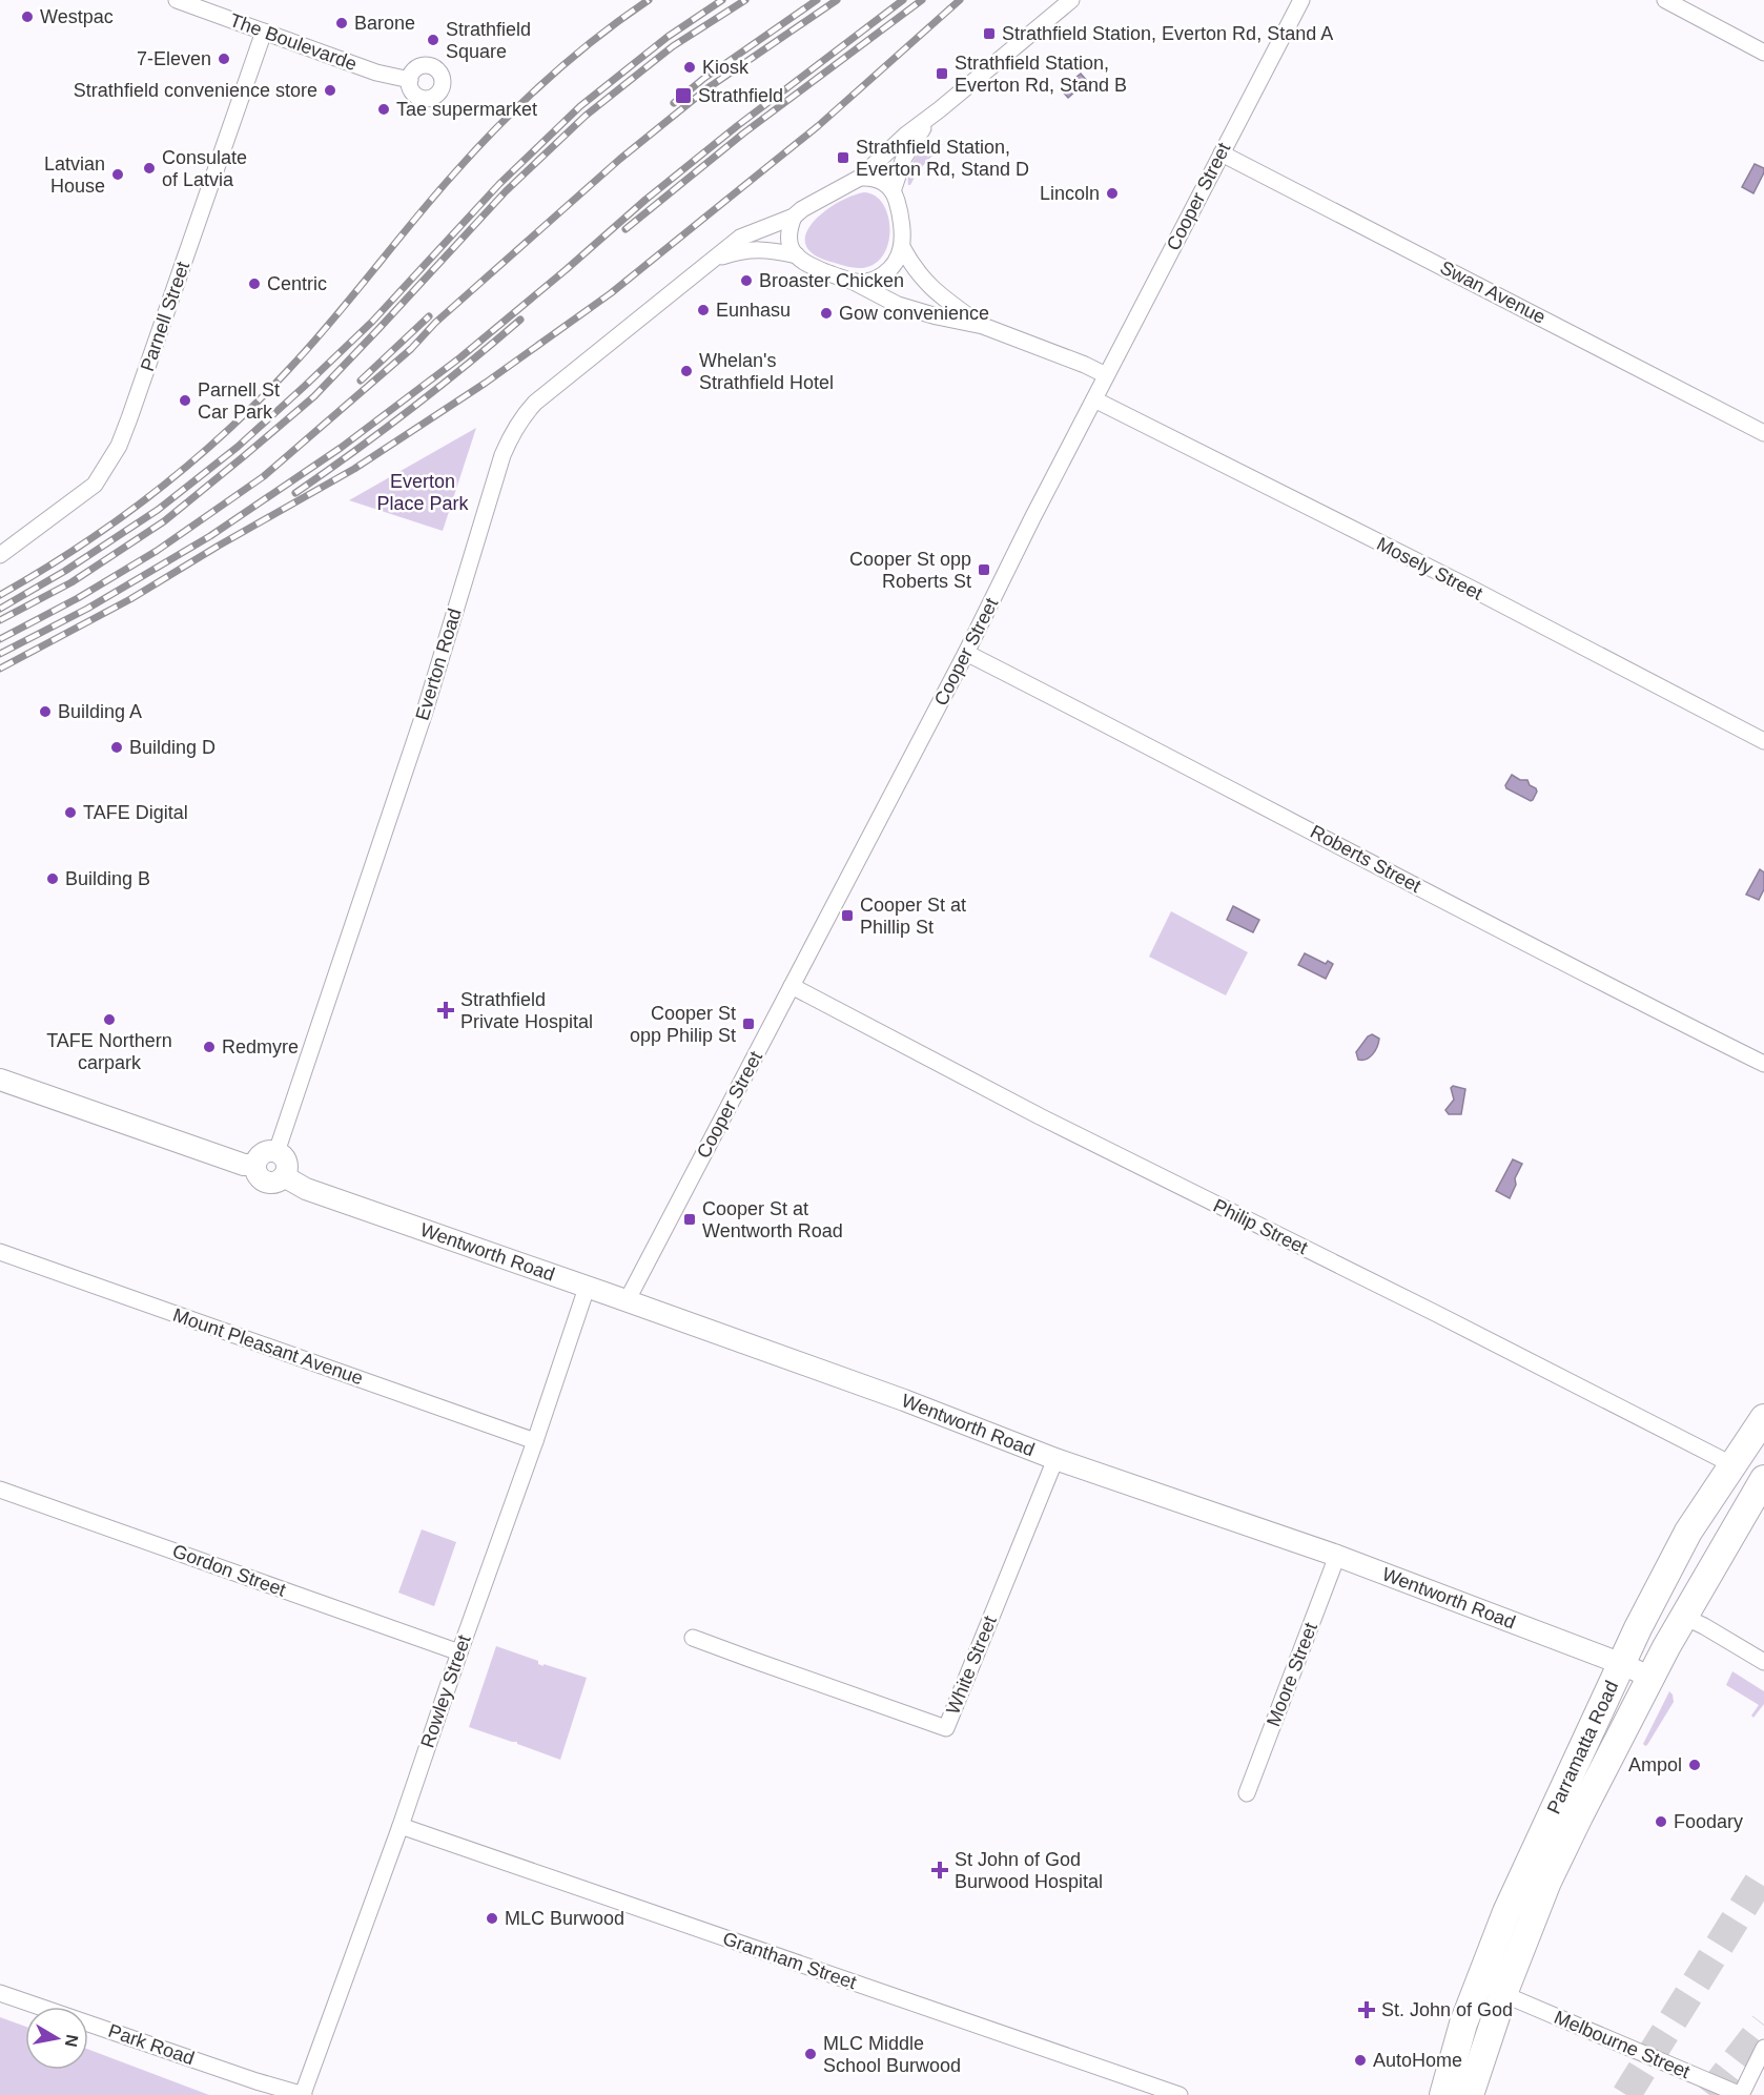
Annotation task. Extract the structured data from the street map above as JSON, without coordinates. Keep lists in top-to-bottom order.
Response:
{
  "streets": {
    "highway": ["Parramatta Road"],
    "street": [
      "The Boulevarde",
      "Cooper Street",
      "Swan Avenue",
      "Parnell Street",
      "Mosely Street",
      "Everton Road",
      "Roberts Street",
      "Philip Street",
      "Wentworth Road",
      "Mount Pleasant Avenue",
      "Gordon Street",
      "White Street",
      "Moore Street",
      "Rowley Street",
      "Grantham Street",
      "Park Road",
      "Melbourne Street"
    ]
  },
  "crossings": [
    ["The Boulevarde", "Parnell Street"],
    ["Cooper Street", "Swan Avenue"],
    ["Cooper Street", "Mosely Street"],
    ["Cooper Street", "Roberts Street"],
    ["Cooper Street", "Philip Street"],
    ["Cooper Street", "Wentworth Road"],
    ["Everton Road", "Wentworth Road"],
    ["Philip Street", "Parramatta Road"],
    ["Wentworth Road", "White Street"],
    ["Wentworth Road", "Moore Street"],
    ["Wentworth Road", "Rowley Street"],
    ["Wentworth Road", "Parramatta Road"],
    ["Mount Pleasant Avenue", "Rowley Street"],
    ["Gordon Street", "Rowley Street"],
    ["Rowley Street", "Grantham Street"],
    ["Rowley Street", "Park Road"],
    ["Parramatta Road", "Melbourne Street"]
  ],
  "parks": ["Everton Place Park"],
  "places": {
    "other": [
      "Westpac",
      "Barone",
      "Strathfield Square",
      "7-Eleven",
      "Kiosk",
      "Strathfield convenience store",
      "Tae supermarket",
      "Consulate of Latvia",
      "Latvian House",
      "Lincoln",
      "Broaster Chicken",
      "Centric",
      "Eunhasu",
      "Gow convenience",
      "Whelan's Strathfield Hotel",
      "Parnell St Car Park",
      "Building A",
      "Building D",
      "TAFE Digital",
      "Building B",
      "TAFE Northern carpark",
      "Redmyre",
      "Ampol",
      "Foodary",
      "MLC Burwood",
      "MLC Middle School Burwood",
      "AutoHome"
    ],
    "transit": [
      "Strathfield Station, Everton Rd, Stand A",
      "Strathfield Station, Everton Rd, Stand B",
      "Strathfield",
      "Strathfield Station, Everton Rd, Stand D",
      "Cooper St opp Roberts St",
      "Cooper St at Phillip St",
      "Cooper St opp Philip St",
      "Cooper St at Wentworth Road"
    ],
    "health": ["Strathfield Private Hospital", "St John of God Burwood Hospital", "St. John of God"]
  },
  "north": "right"
}
